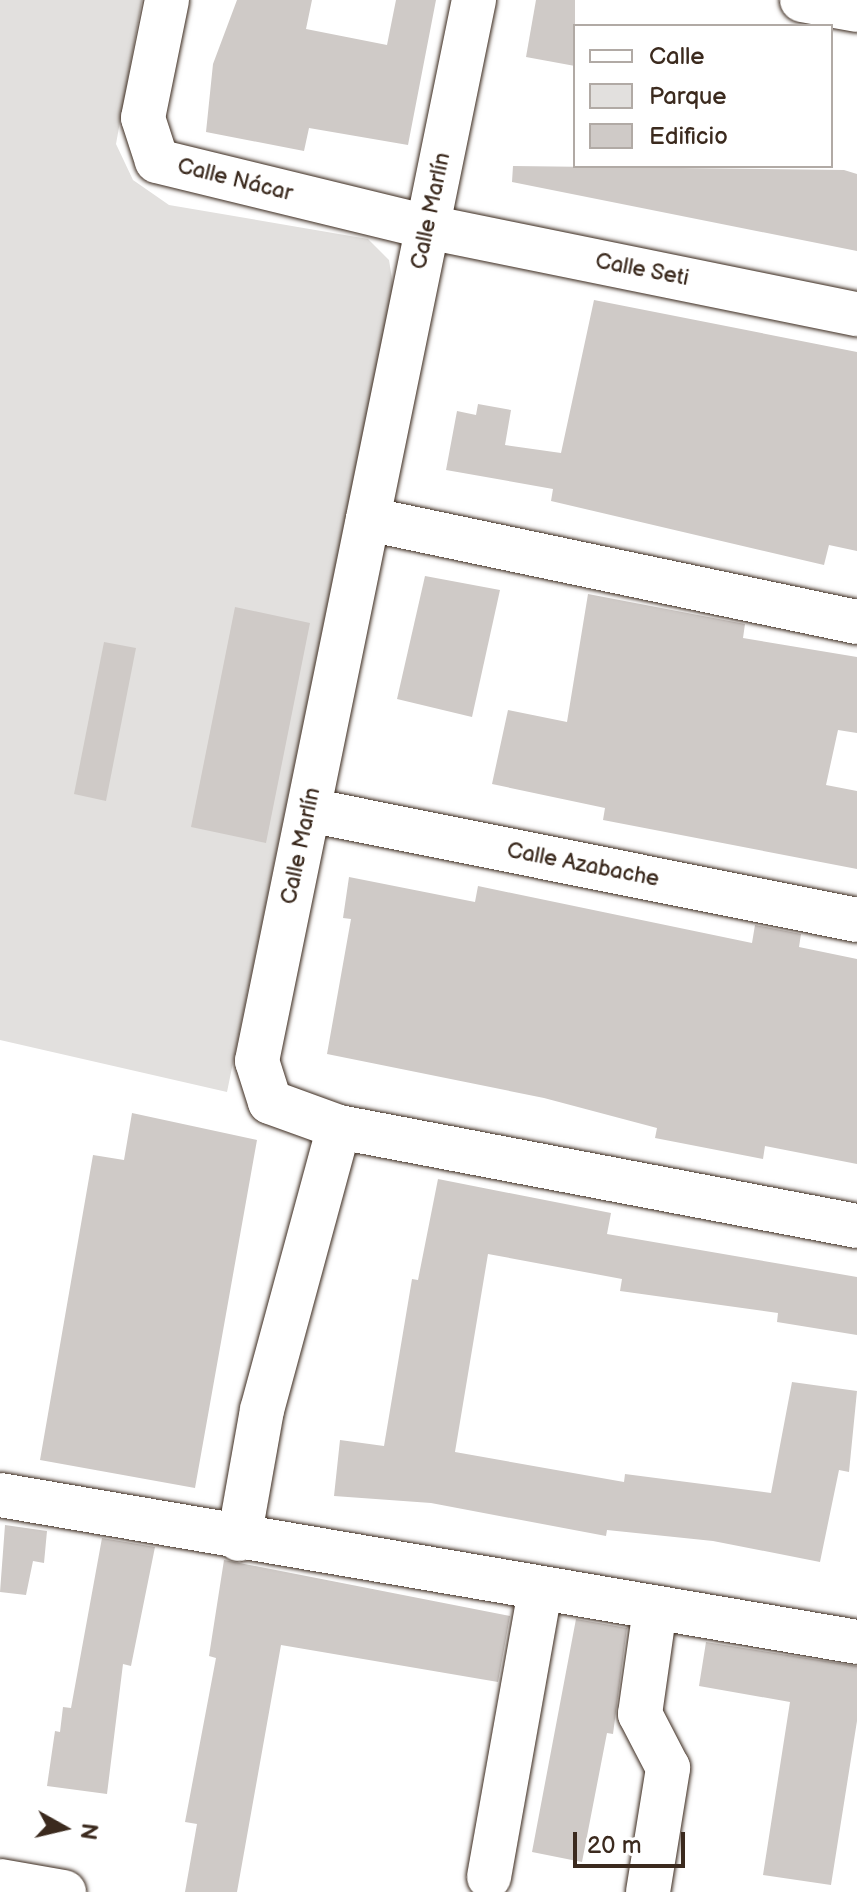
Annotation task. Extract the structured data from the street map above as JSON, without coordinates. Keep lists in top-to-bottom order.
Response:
{
  "streets": {
    "street": [
      "Calle Nácar",
      "Calle Marlín",
      "Calle Seti",
      "Calle Azabache"
    ]
  },
  "crossings": [
    ["Calle Nácar", "Calle Marlín"],
    ["Calle Nácar", "Calle Seti"],
    ["Calle Marlín", "Calle Seti"],
    ["Calle Marlín", "Calle Azabache"]
  ],
  "legend": ["Calle", "Parque", "Edificio"],
  "scale_bar": "20 m",
  "north": "right"
}
